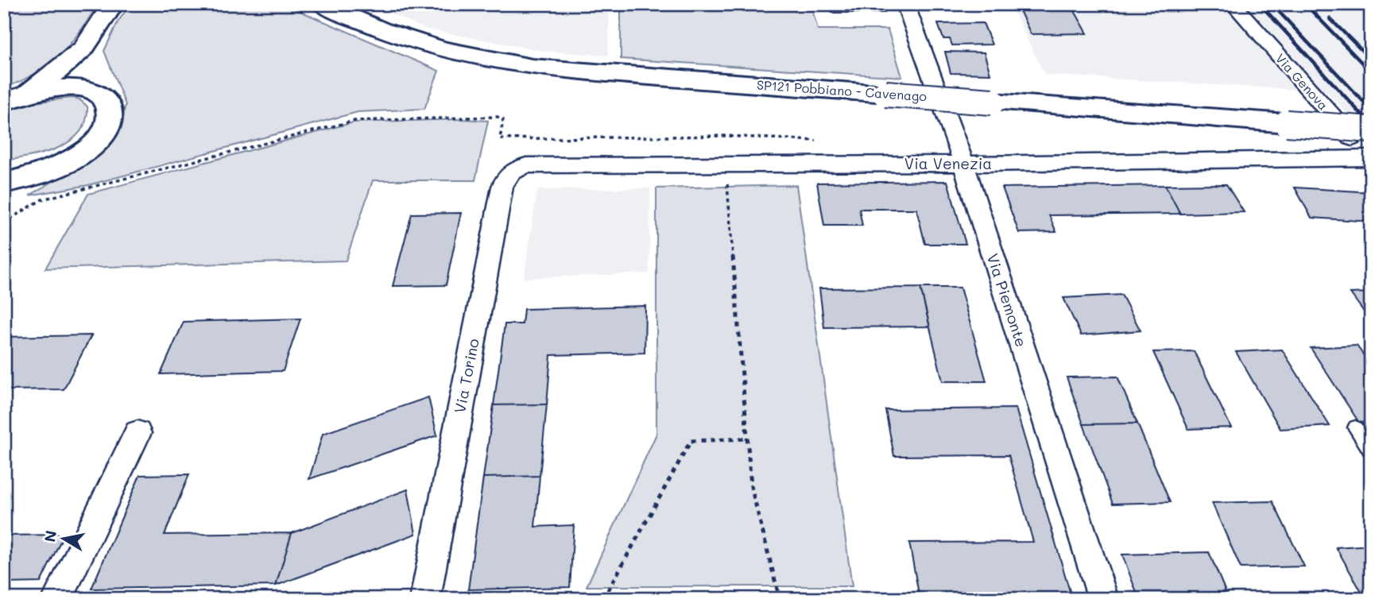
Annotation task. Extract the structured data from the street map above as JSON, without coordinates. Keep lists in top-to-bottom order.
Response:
{
  "streets": {
    "main road": ["SP121 Pobbiano - Cavenago"],
    "street": [
      "Via Genova",
      "Via Venezia",
      "Via Piemonte",
      "Via Torino"
    ]
  },
  "crossings": [
    ["Via Genova", "Via Venezia"],
    ["Via Venezia", "Via Piemonte"],
    ["Via Venezia", "Via Torino"]
  ],
  "north": "left"
}
